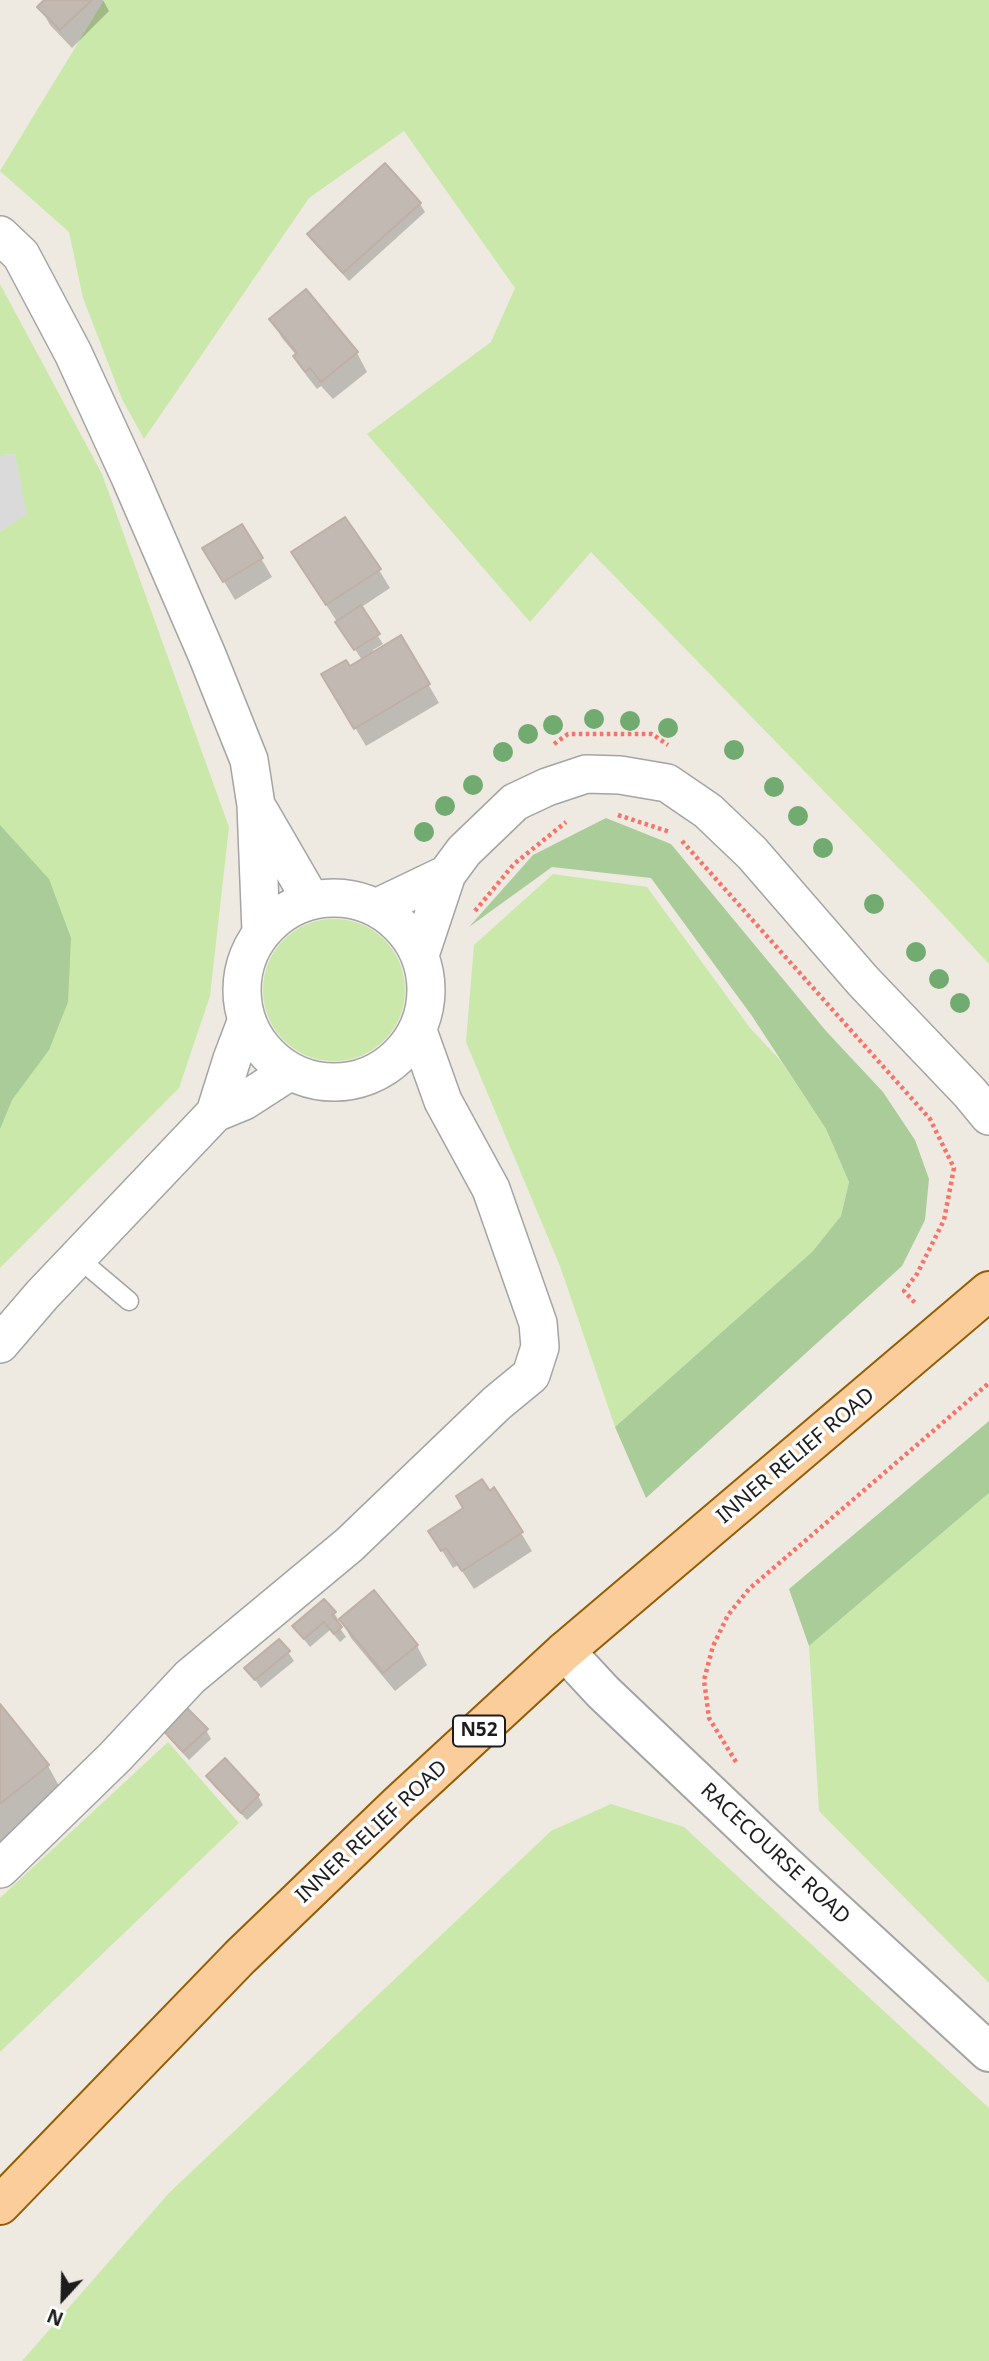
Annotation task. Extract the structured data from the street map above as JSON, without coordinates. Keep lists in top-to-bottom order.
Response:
{
  "streets": {
    "main road": ["INNER RELIEF ROAD", "N52"],
    "street": ["RACECOURSE ROAD"]
  },
  "crossings": [
    ["INNER RELIEF ROAD", "RACECOURSE ROAD"]
  ],
  "north": "bottom"
}
